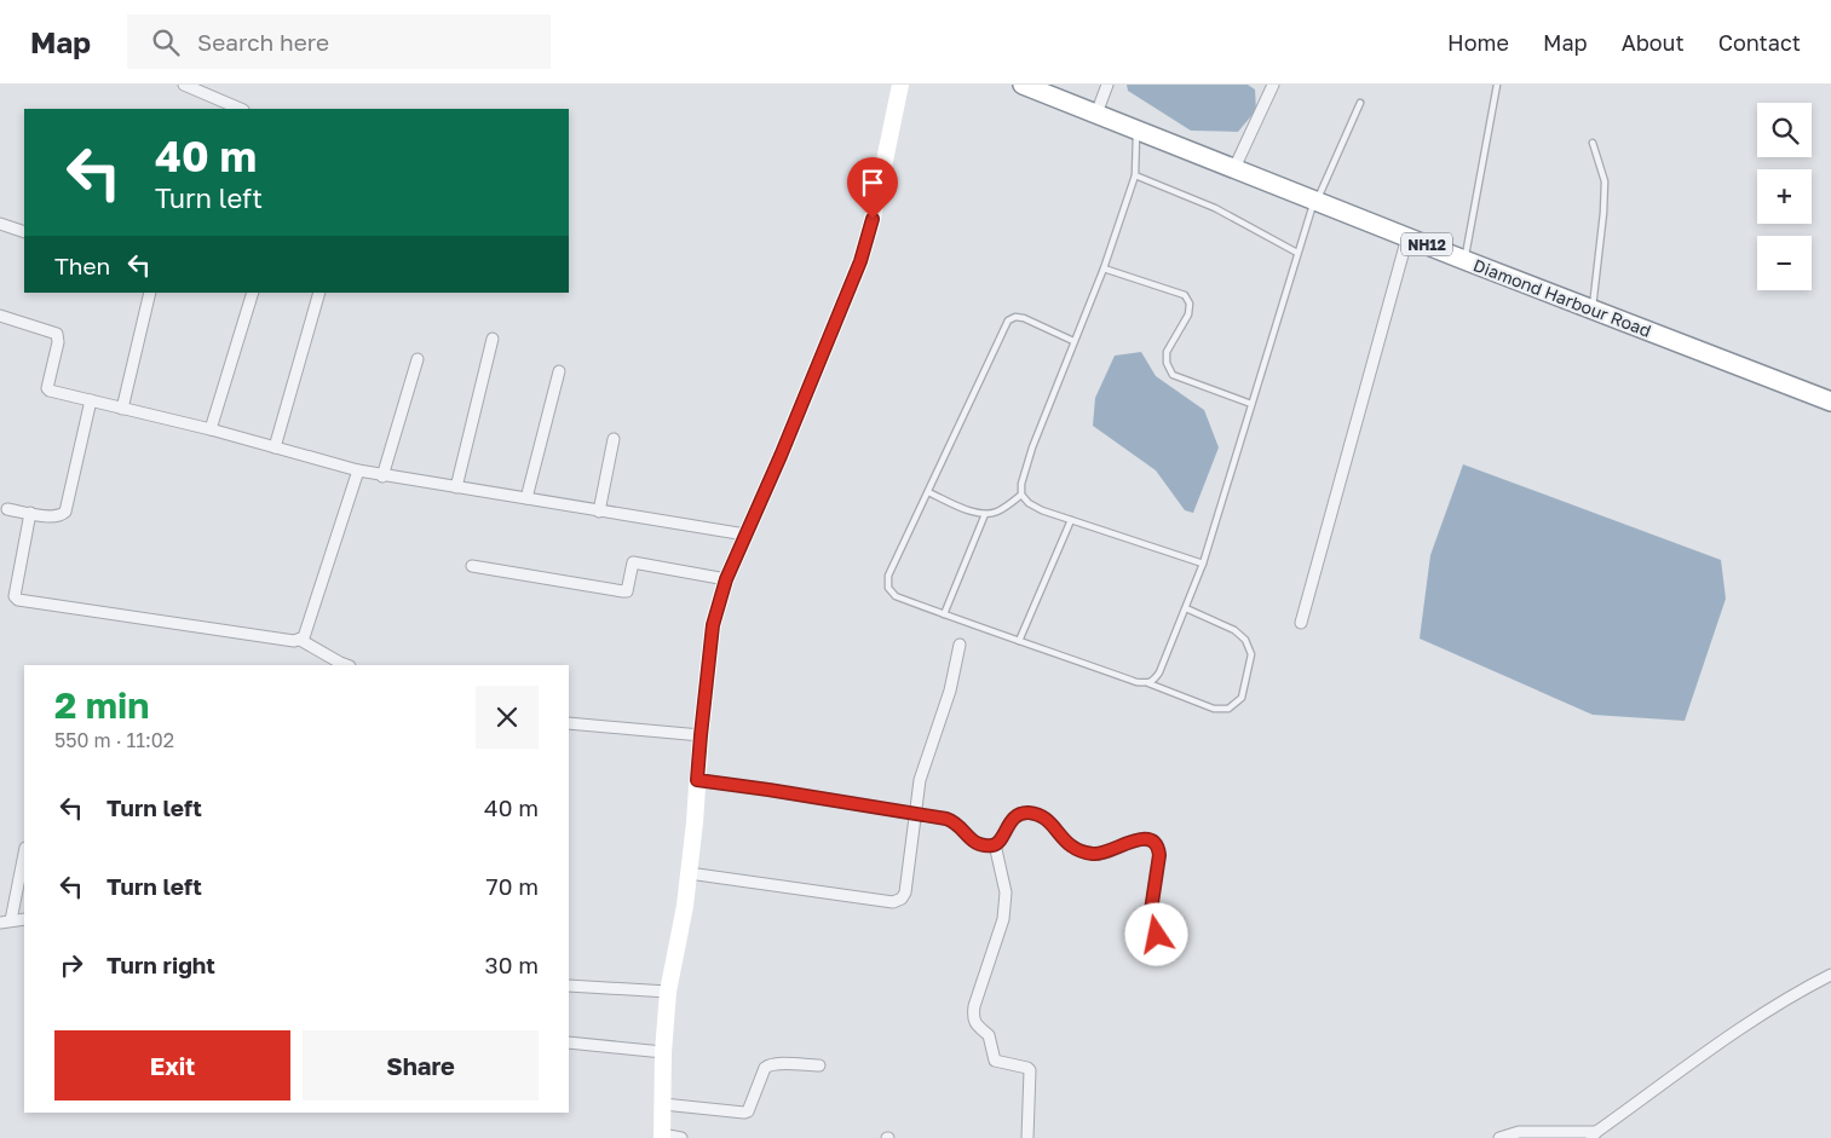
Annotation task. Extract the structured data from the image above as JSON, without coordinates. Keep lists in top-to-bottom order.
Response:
{
  "streets": {
    "highway": ["NH12", "Diamond Harbour Road"]
  },
  "page": {
    "header": "Map",
    "search": "Search here",
    "nav": [
      "Home",
      "Map",
      "About",
      "Contact"
    ],
    "map_buttons": ["+", "−"],
    "turn": ["40 m", "Turn left"],
    "then": "Then",
    "heading": ["2 min", "550 m · 11:02"],
    "list": [
      {
        "name": "Turn left",
        "value": "40 m"
      },
      {
        "name": "Turn left",
        "value": "70 m"
      },
      {
        "name": "Turn right",
        "value": "30 m"
      }
    ],
    "buttons": ["Exit", "Share"]
  }
}
